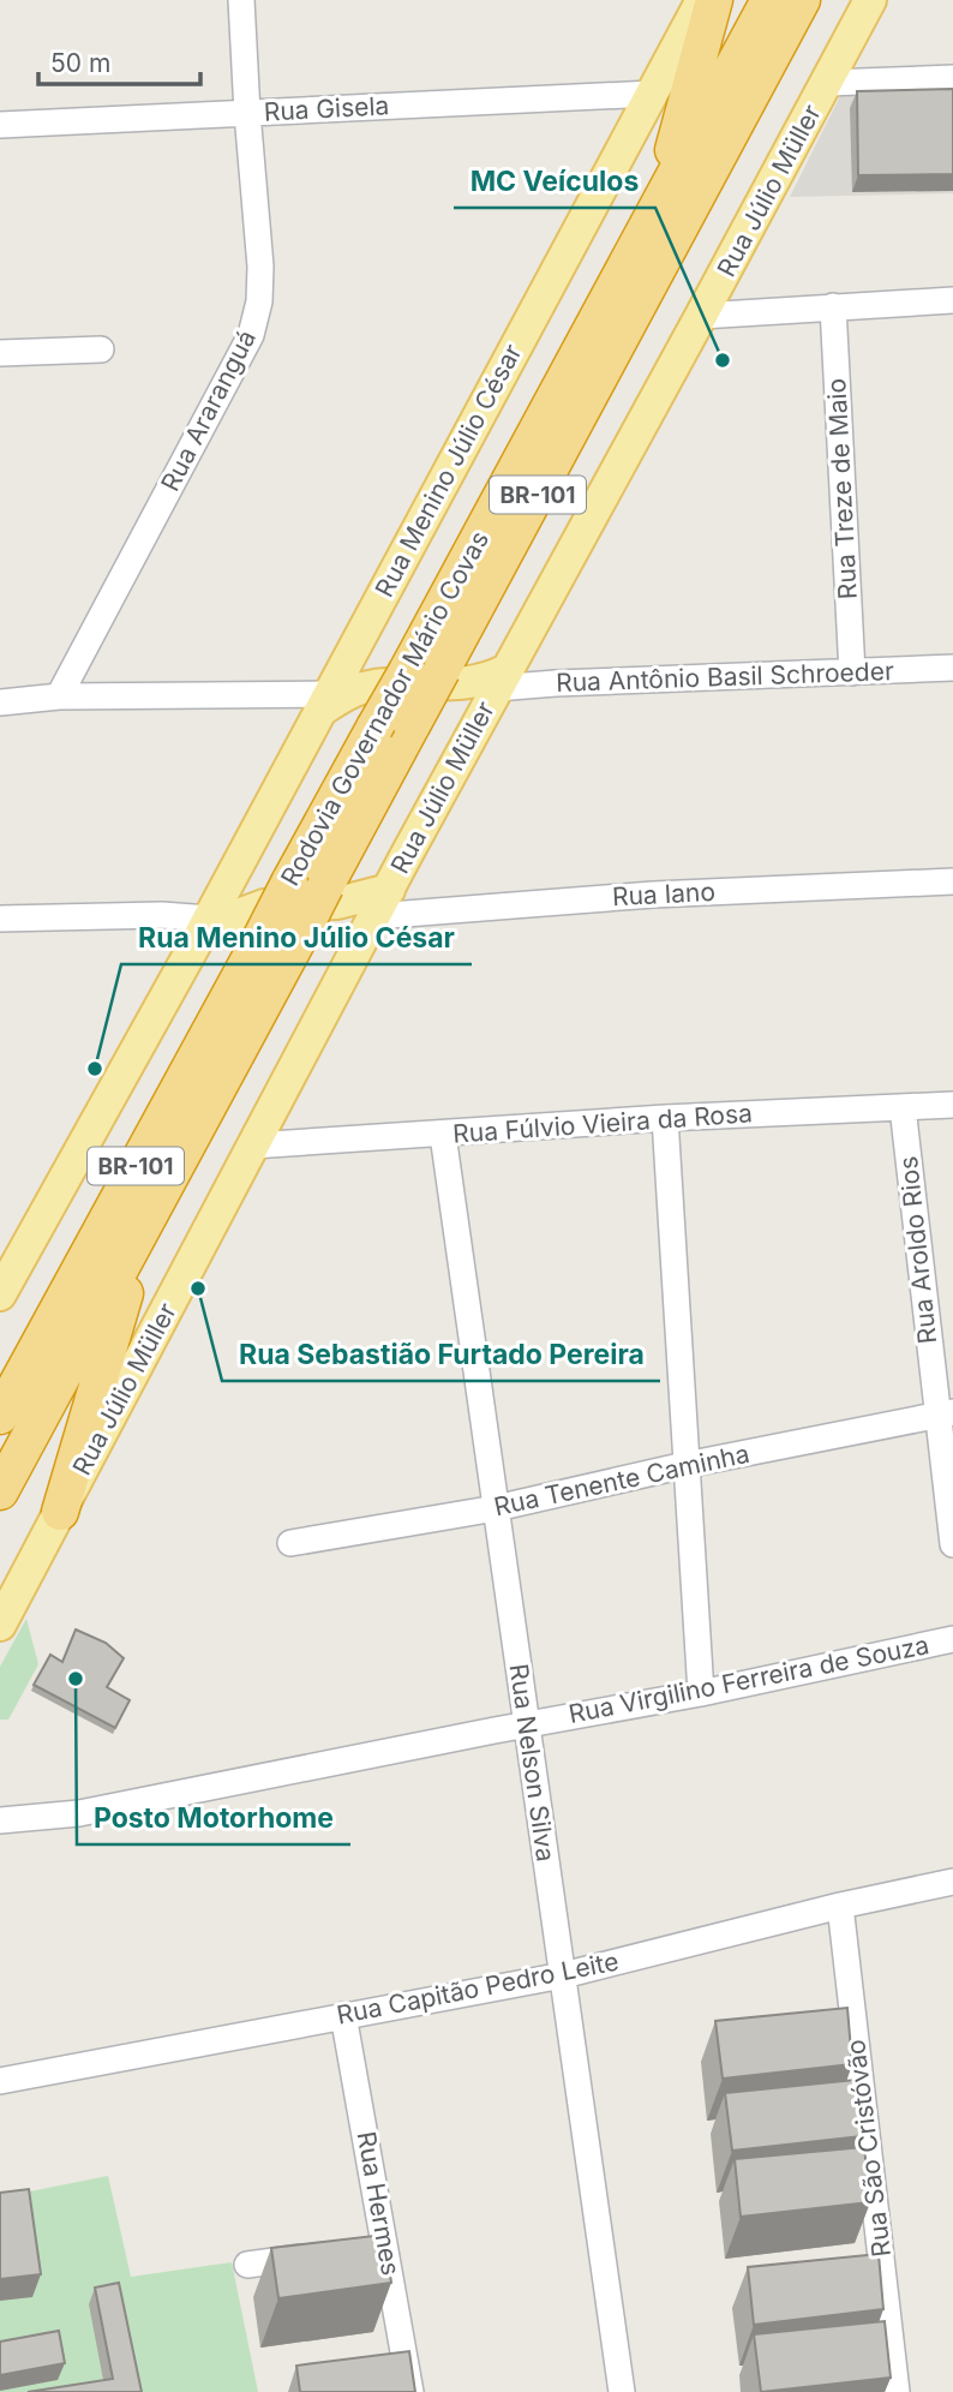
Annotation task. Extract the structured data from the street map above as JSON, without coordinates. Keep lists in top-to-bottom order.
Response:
{
  "streets": {
    "highway": ["BR-101", "Rodovia Governador Mário Covas"],
    "main road": [
      "Rua Júlio Müller",
      "Rua Menino Júlio César",
      "Rua Antônio Basil Schroeder",
      "Rua Iano"
    ],
    "street": [
      "Rua Gisela",
      "Rua Araranguá",
      "Rua Treze de Maio",
      "Rua Fúlvio Vieira da Rosa",
      "Rua Aroldo Rios",
      "Rua Tenente Caminha",
      "Rua Virgilino Ferreira de Souza",
      "Rua Nelson Silva",
      "Rua Capitão Pedro Leite",
      "Rua São Cristóvão",
      "Rua Hermes"
    ]
  },
  "crossings": [
    ["Rua Gisela", "Rua Araranguá"],
    ["Rua Gisela", "Rua Menino Júlio César"],
    ["Rua Júlio Müller", "Rua Antônio Basil Schroeder"],
    ["Rua Júlio Müller", "Rua Iano"],
    ["Rua Júlio Müller", "Rua Fúlvio Vieira da Rosa"],
    ["Rua Araranguá", "Rua Antônio Basil Schroeder"],
    ["Rua Menino Júlio César", "Rua Antônio Basil Schroeder"],
    ["Rua Menino Júlio César", "Rua Iano"],
    ["Rua Treze de Maio", "Rua Antônio Basil Schroeder"],
    ["Rua Antônio Basil Schroeder", "Rodovia Governador Mário Covas"],
    ["Rodovia Governador Mário Covas", "Rua Iano"],
    ["Rua Fúlvio Vieira da Rosa", "Rua Aroldo Rios"],
    ["Rua Fúlvio Vieira da Rosa", "Rua Nelson Silva"],
    ["Rua Aroldo Rios", "Rua Tenente Caminha"],
    ["Rua Tenente Caminha", "Rua Nelson Silva"],
    ["Rua Virgilino Ferreira de Souza", "Rua Nelson Silva"],
    ["Rua Nelson Silva", "Rua Capitão Pedro Leite"],
    ["Rua Capitão Pedro Leite", "Rua São Cristóvão"],
    ["Rua Capitão Pedro Leite", "Rua Hermes"]
  ],
  "places": [
    "MC Veículos",
    "Rua Menino Júlio César",
    "Rua Sebastião Furtado Pereira",
    "Posto Motorhome"
  ],
  "scale_bar": "50 m"
}
